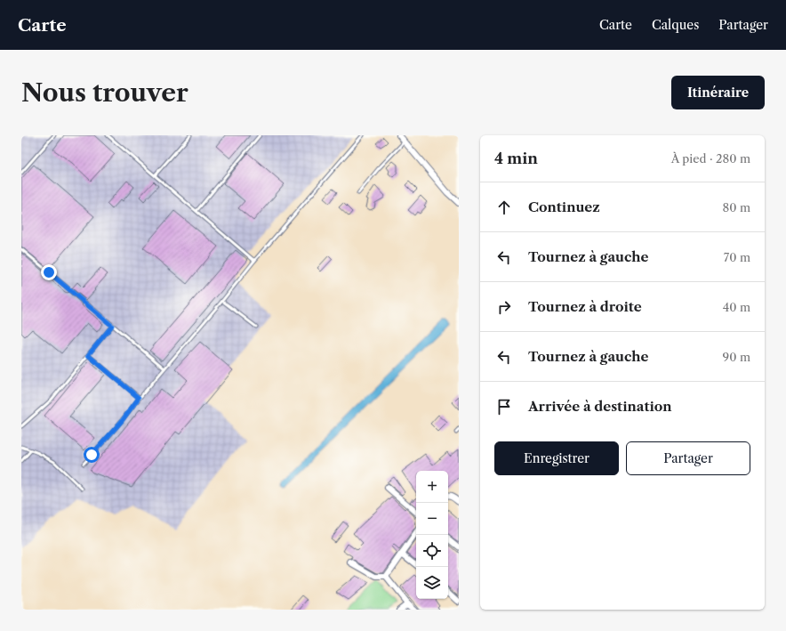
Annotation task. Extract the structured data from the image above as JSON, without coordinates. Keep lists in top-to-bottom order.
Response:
{
  "page": {
    "header": "Carte",
    "nav": ["Carte", "Calques", "Partager"],
    "buttons": [
      "Itinéraire",
      ["Enregistrer", "Partager"]
    ],
    "title": "Nous trouver",
    "heading": ["4 min", "À pied · 280 m"],
    "list": [
      ["Continuez", "80 m"],
      ["Tournez à gauche", "70 m"],
      ["Tournez à droite", "40 m"],
      ["Tournez à gauche", "90 m"],
      "Arrivée à destination"
    ],
    "map_buttons": ["+", "−"]
  }
}
